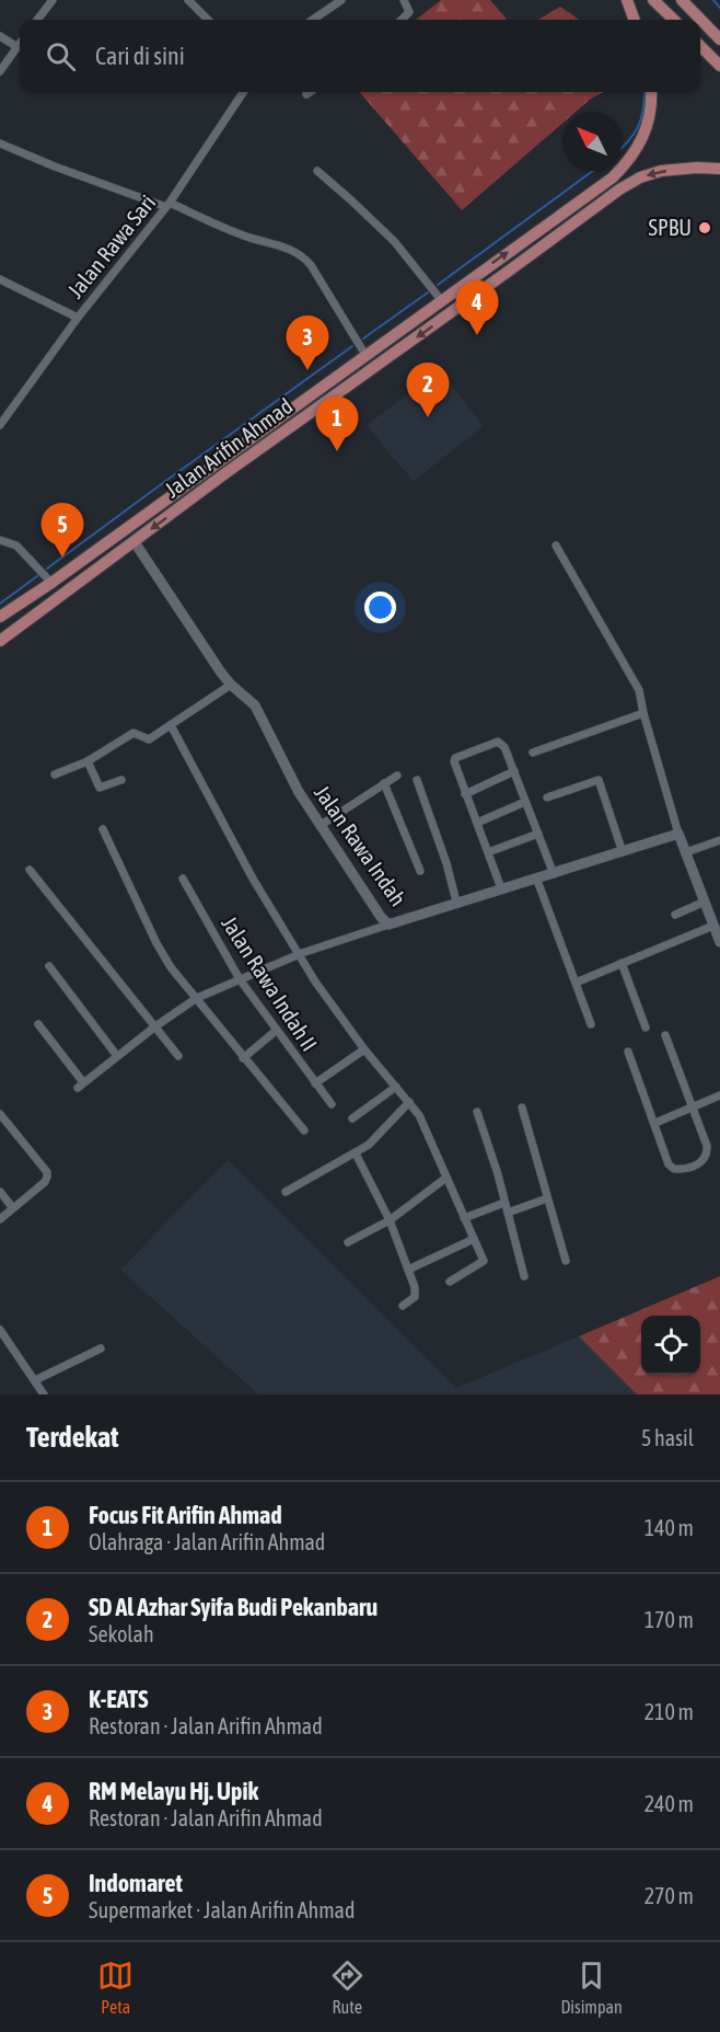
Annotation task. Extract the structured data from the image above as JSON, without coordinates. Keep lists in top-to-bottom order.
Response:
{
  "streets": {
    "main road": ["Jalan Arifin Ahmad"],
    "street": ["Jalan Rawa Sari", "Jalan Rawa Indah", "Jalan Rawa Indah II"]
  },
  "crossings": [
    ["Jalan Arifin Ahmad", "Jalan Rawa Indah"]
  ],
  "places": ["SPBU"],
  "north": "top left",
  "page": {
    "search": "Cari di sini",
    "pins": [
      "4",
      "3",
      "2",
      "1",
      "5"
    ],
    "heading": ["Terdekat", "5 hasil"],
    "list": [
      {
        "mark": "1",
        "name": "Focus Fit Arifin Ahmad",
        "note": "Olahraga · Jalan Arifin Ahmad",
        "value": "140 m"
      },
      {
        "mark": "2",
        "name": "SD Al Azhar Syifa Budi Pekanbaru",
        "note": "Sekolah",
        "value": "170 m"
      },
      {
        "mark": "3",
        "name": "K-EATS",
        "note": "Restoran · Jalan Arifin Ahmad",
        "value": "210 m"
      },
      {
        "mark": "4",
        "name": "RM Melayu Hj. Upik",
        "note": "Restoran · Jalan Arifin Ahmad",
        "value": "240 m"
      },
      {
        "mark": "5",
        "name": "Indomaret",
        "note": "Supermarket · Jalan Arifin Ahmad",
        "value": "270 m"
      }
    ],
    "nav": ["Peta", "Rute", "Disimpan"]
  }
}
